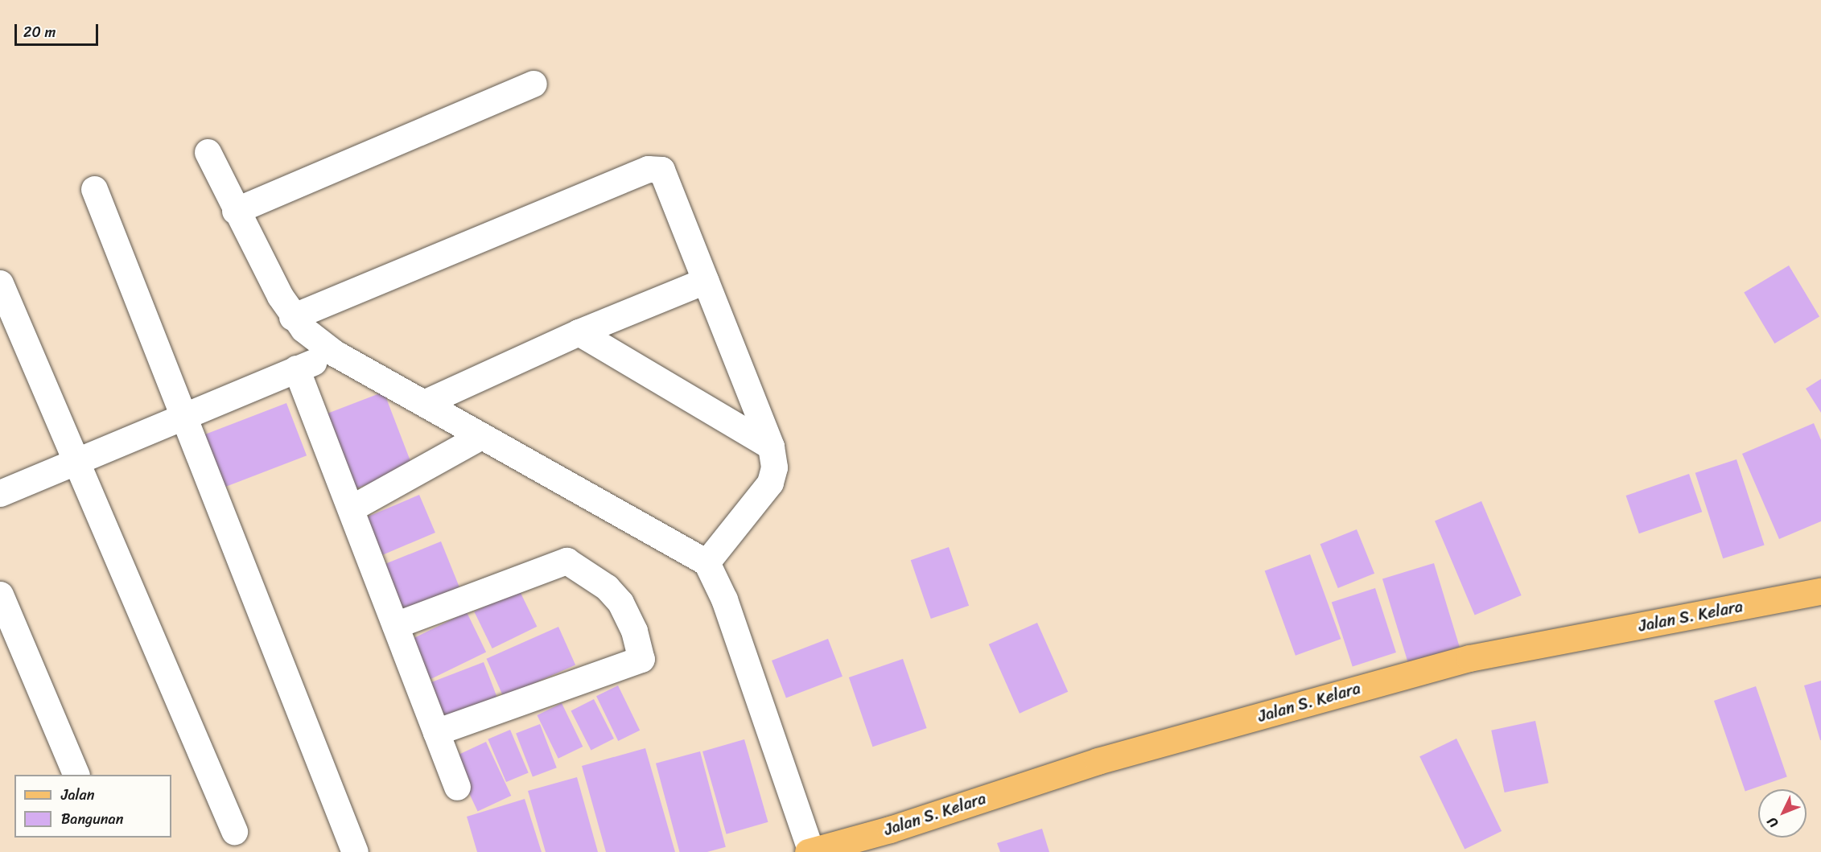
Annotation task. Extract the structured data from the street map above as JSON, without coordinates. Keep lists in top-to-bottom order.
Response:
{
  "streets": {
    "main road": ["Jalan S. Kelara"]
  },
  "legend": ["Jalan", "Bangunan"],
  "scale_bar": "20 m",
  "north": "bottom left"
}
